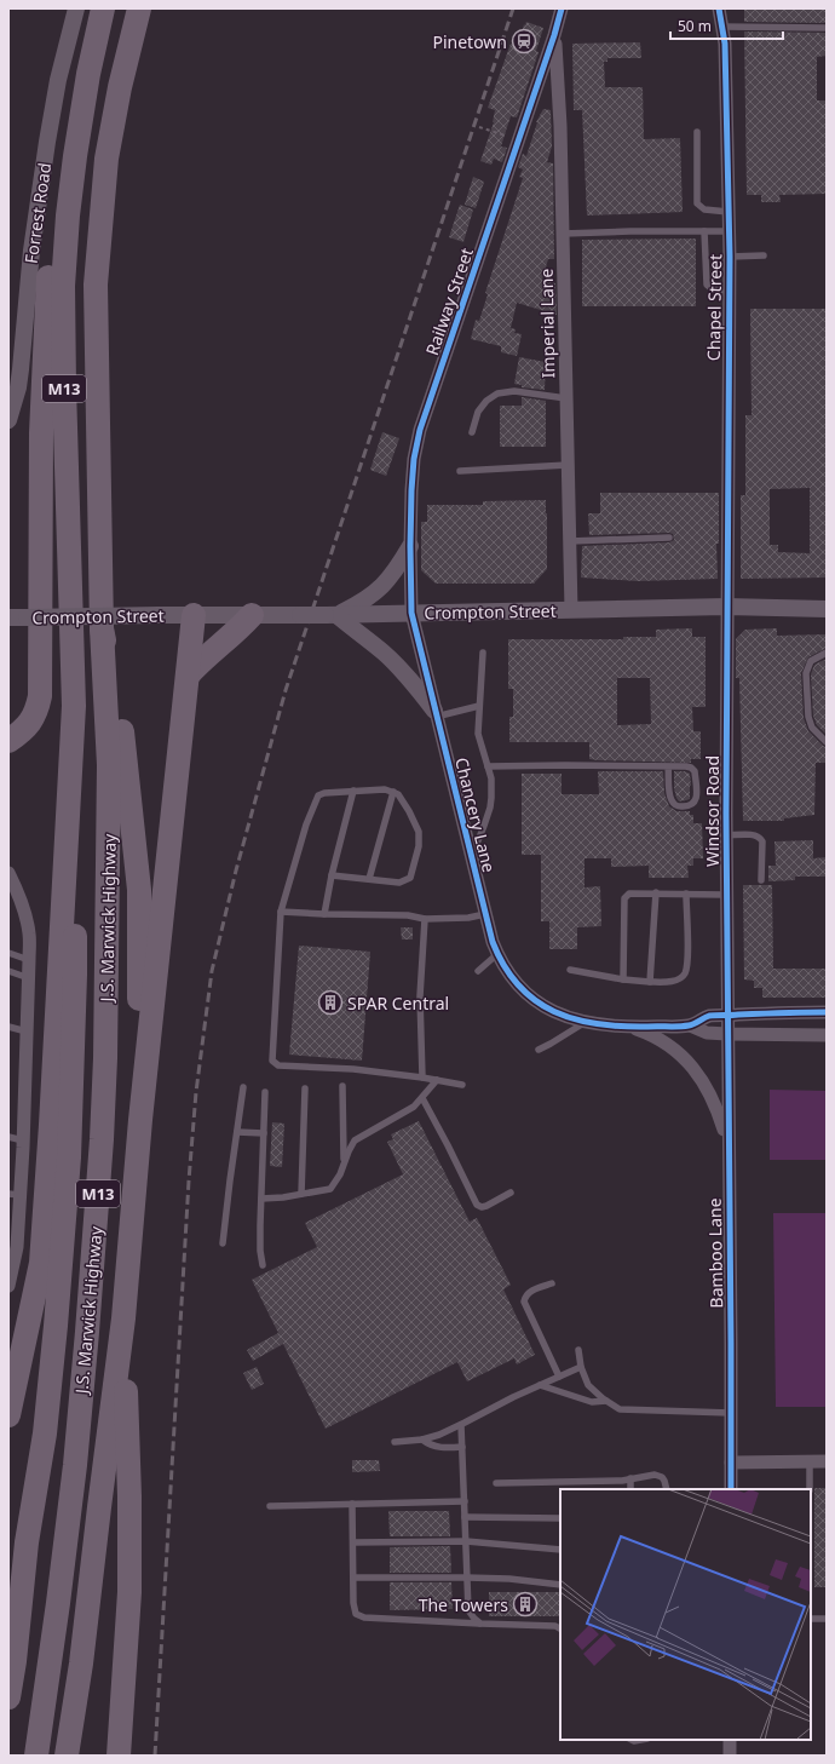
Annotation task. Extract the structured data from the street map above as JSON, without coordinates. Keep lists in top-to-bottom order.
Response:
{
  "streets": {
    "highway": ["M13", "J.S. Marwick Highway"],
    "street": [
      "Forrest Road",
      "Railway Street",
      "Chapel Street",
      "Imperial Lane",
      "Crompton Street",
      "Windsor Road",
      "Chancery Lane",
      "Bamboo Lane"
    ]
  },
  "crossings": [
    ["Railway Street", "Imperial Lane"],
    ["Railway Street", "Crompton Street"],
    ["Railway Street", "Chancery Lane"],
    ["Chapel Street", "Crompton Street"],
    ["Chapel Street", "Windsor Road"],
    ["Imperial Lane", "Crompton Street"],
    ["M13", "J.S. Marwick Highway"],
    ["Crompton Street", "Windsor Road"],
    ["Crompton Street", "Chancery Lane"],
    ["Windsor Road", "Bamboo Lane"],
    ["Chancery Lane", "Bamboo Lane"]
  ],
  "places": {
    "station": ["Pinetown"],
    "building": ["SPAR Central", "The Towers"]
  },
  "scale_bar": "50 m"
}
